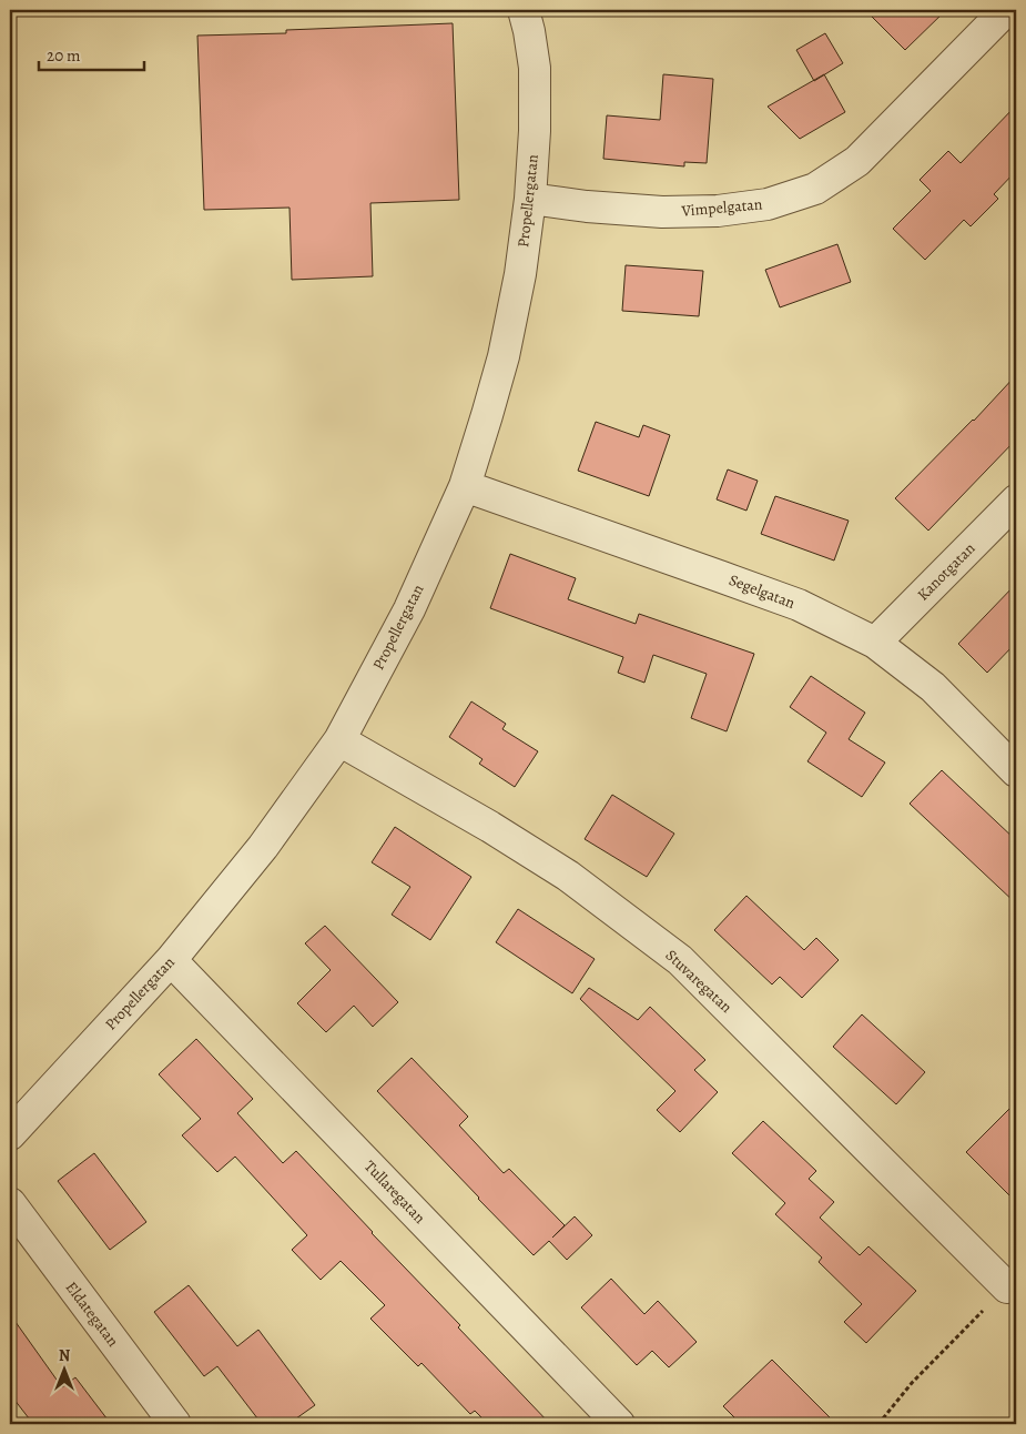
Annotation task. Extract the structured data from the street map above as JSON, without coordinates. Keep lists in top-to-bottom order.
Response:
{
  "streets": {
    "street": [
      "Propellergatan",
      "Vimpelgatan",
      "Kanotgatan",
      "Segelgatan",
      "Stuvaregatan",
      "Tullaregatan",
      "Eldategatan"
    ]
  },
  "crossings": [
    ["Propellergatan", "Vimpelgatan"],
    ["Propellergatan", "Segelgatan"],
    ["Propellergatan", "Stuvaregatan"],
    ["Propellergatan", "Tullaregatan"],
    ["Kanotgatan", "Segelgatan"]
  ],
  "scale_bar": "20 m",
  "north": "top"
}
